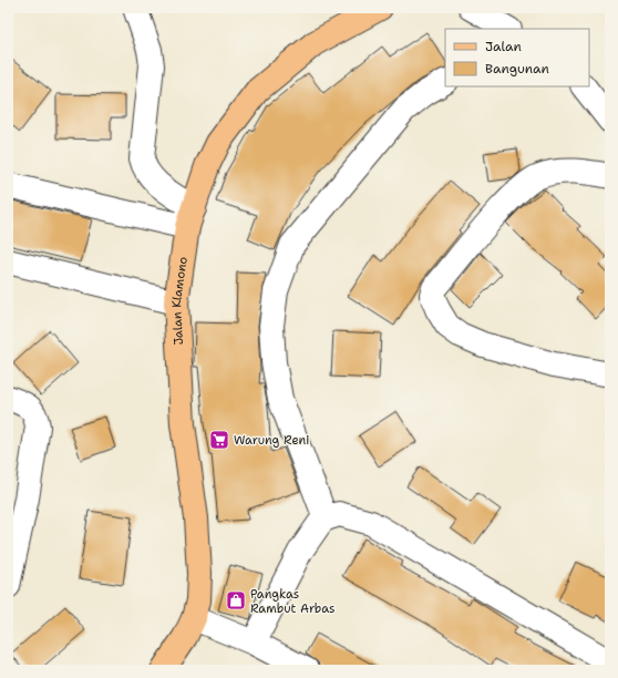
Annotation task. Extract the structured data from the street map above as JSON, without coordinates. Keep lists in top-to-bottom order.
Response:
{
  "streets": {
    "main road": ["Jalan Klamono"]
  },
  "places": {
    "supermarket": ["Warung Reni"],
    "shop": ["Pangkas Rambut Arbas"]
  },
  "legend": ["Jalan", "Bangunan"]
}
